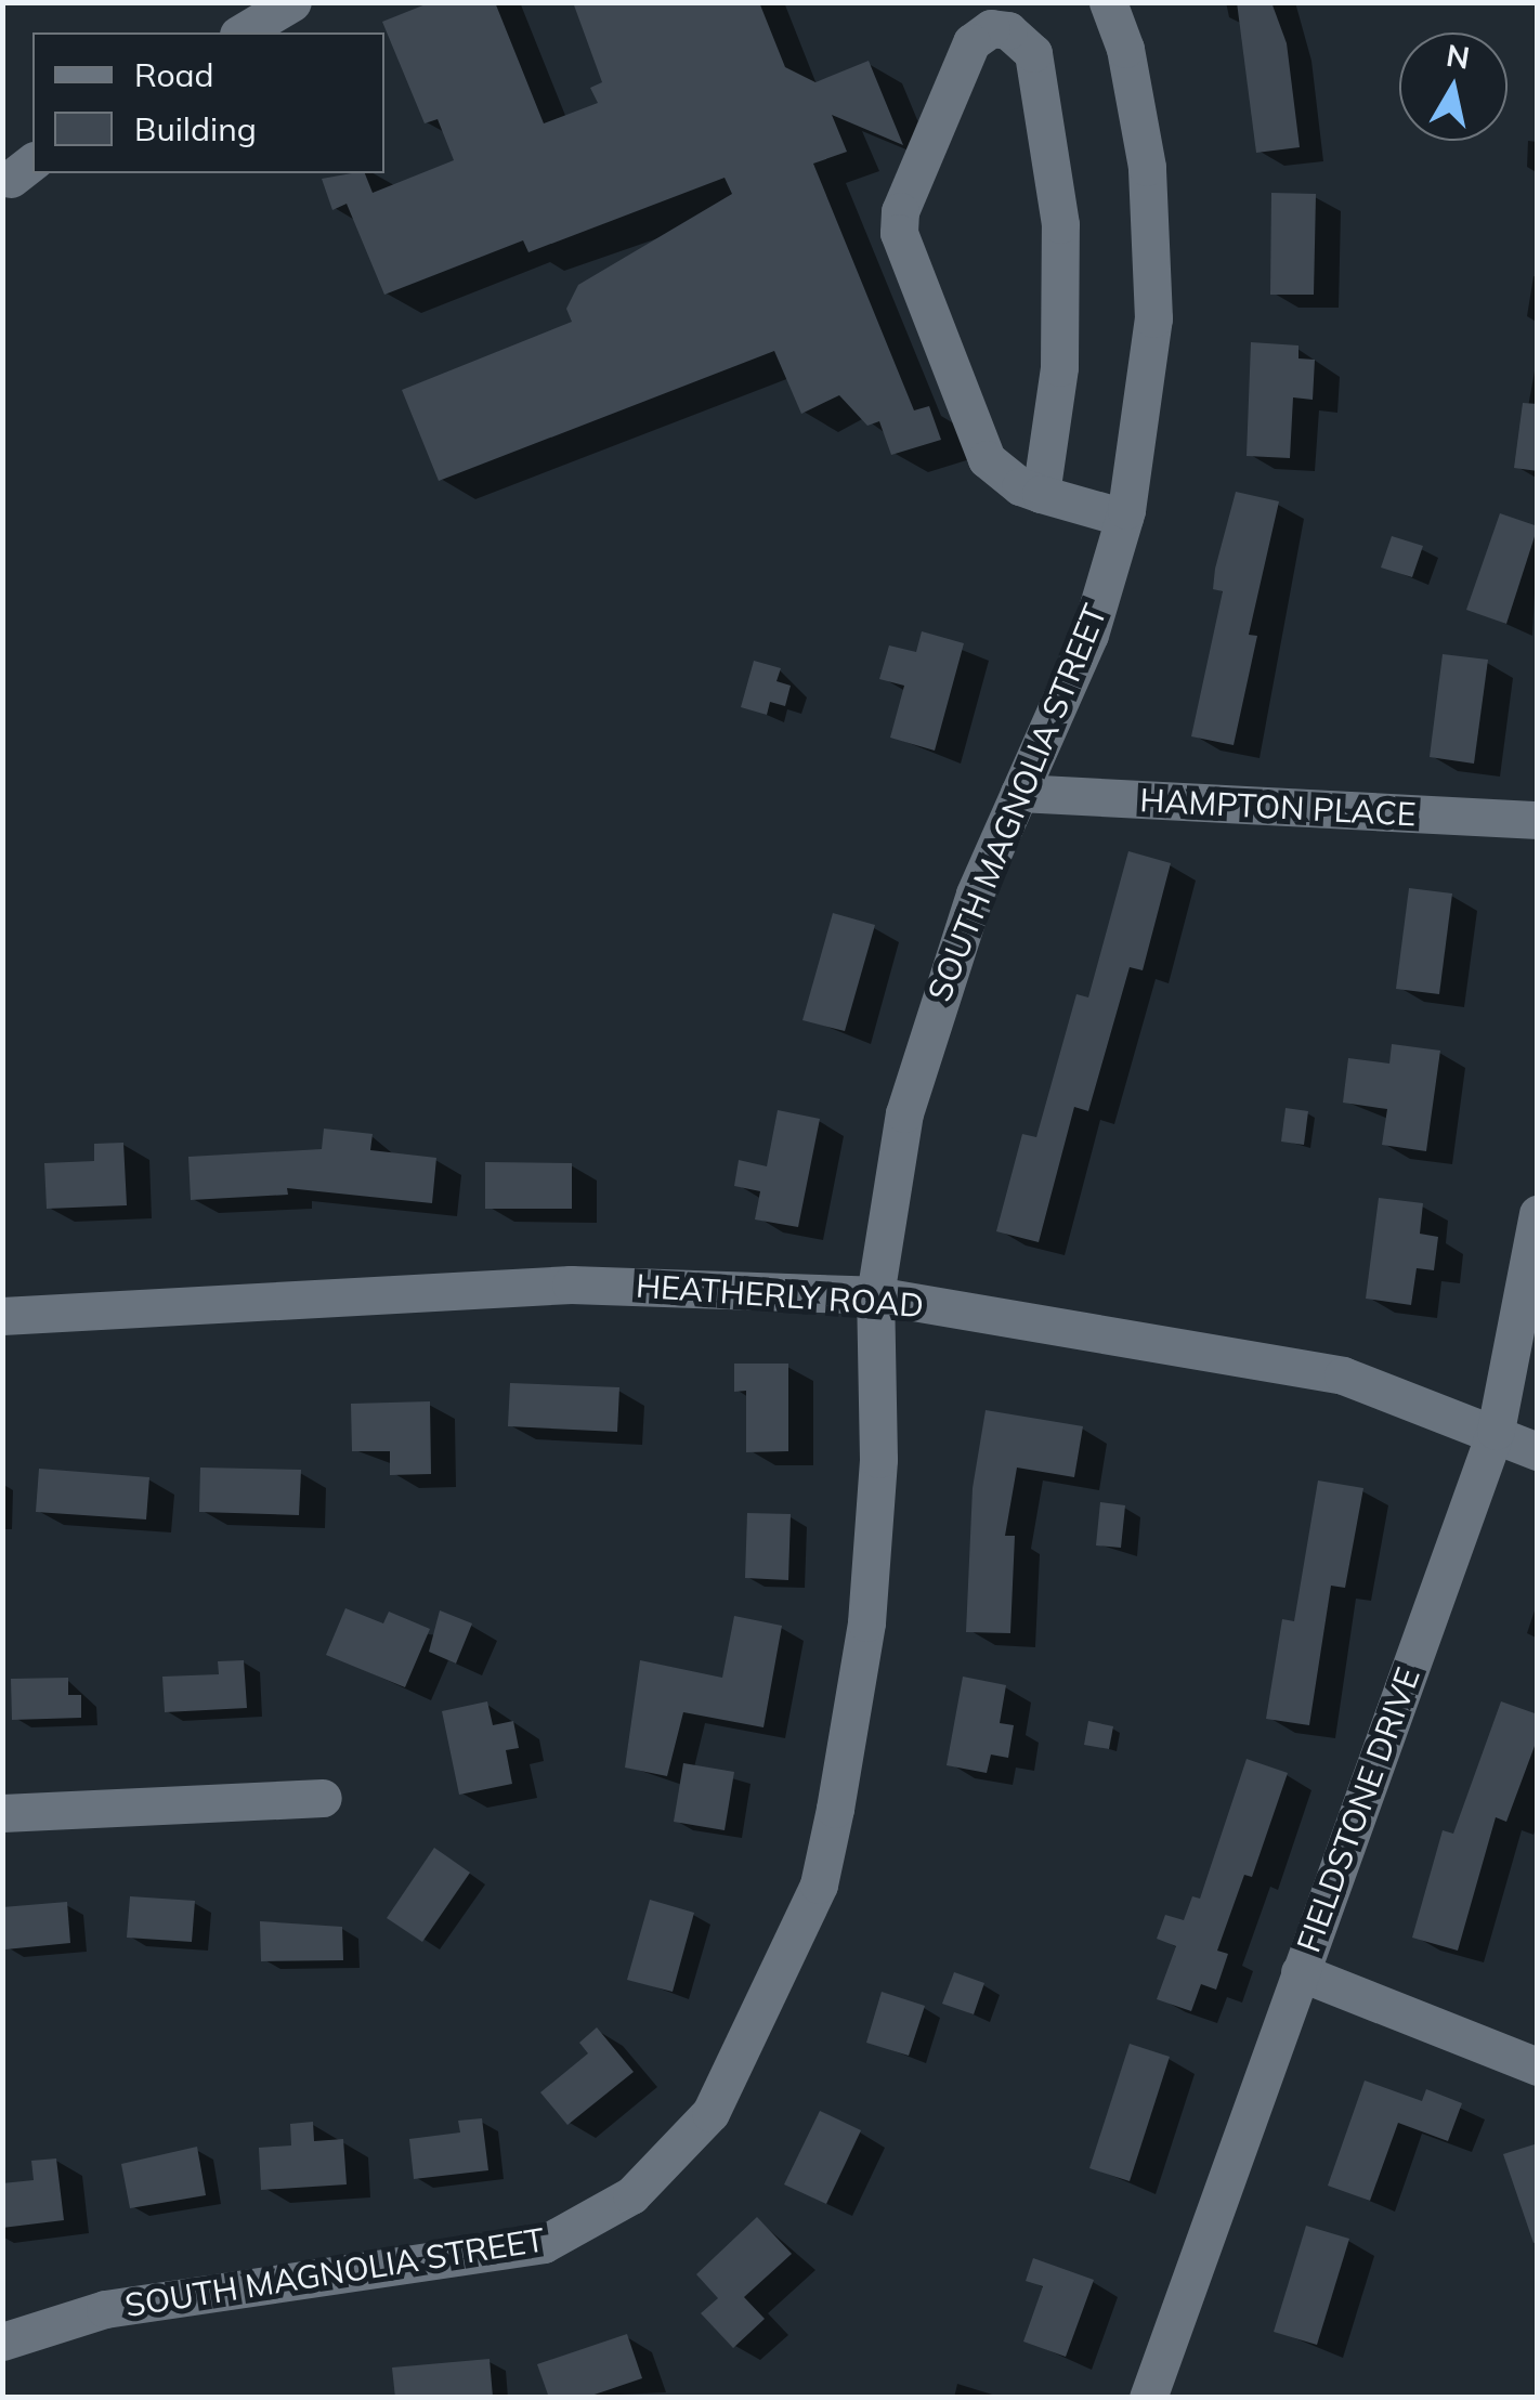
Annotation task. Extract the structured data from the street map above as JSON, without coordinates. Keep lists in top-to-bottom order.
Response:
{
  "streets": {
    "street": [
      "SOUTH MAGNOLIA STREET",
      "HAMPTON PLACE",
      "HEATHERLY ROAD",
      "FIELDSTONE DRIVE"
    ]
  },
  "crossings": [
    ["SOUTH MAGNOLIA STREET", "HAMPTON PLACE"],
    ["SOUTH MAGNOLIA STREET", "HEATHERLY ROAD"],
    ["HEATHERLY ROAD", "FIELDSTONE DRIVE"]
  ],
  "legend": ["Road", "Building"],
  "north": "top"
}
